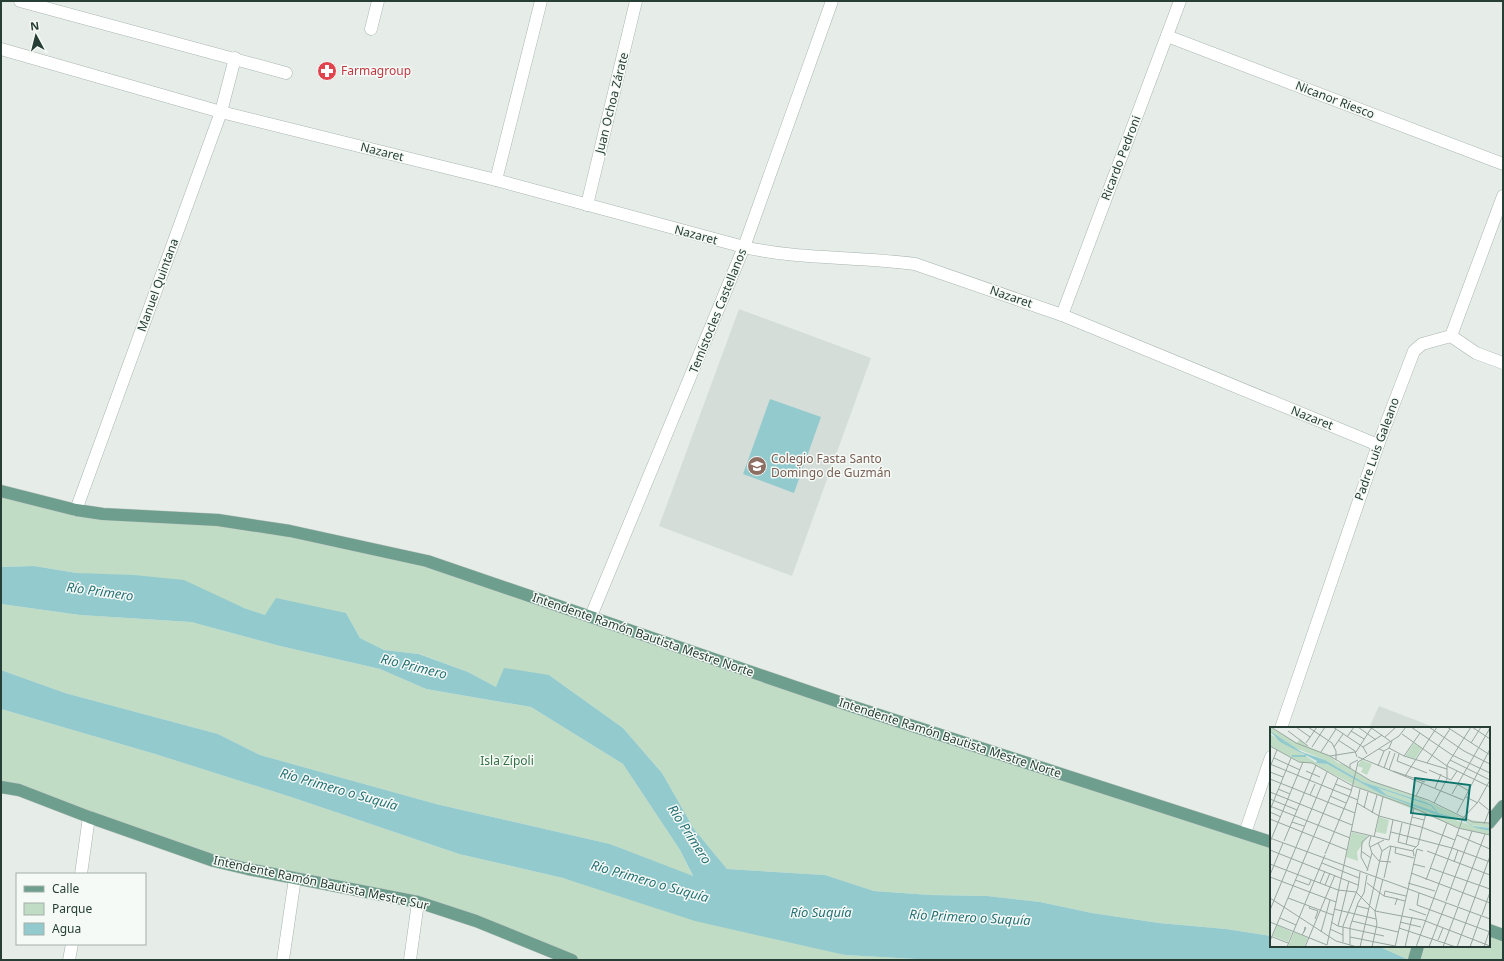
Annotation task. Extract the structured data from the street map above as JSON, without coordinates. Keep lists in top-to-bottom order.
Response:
{
  "streets": {
    "main road": ["Intendente Ramón Bautista Mestre Norte", "Intendente Ramón Bautista Mestre Sur"],
    "street": [
      "Nicanor Riesco",
      "Juan Ochoa Zárate",
      "Nazaret",
      "Ricardo Pedroni",
      "Manuel Quintana",
      "Temístocles Castellanos",
      "Padre Luis Galeano"
    ]
  },
  "crossings": [
    ["Nicanor Riesco", "Ricardo Pedroni"],
    ["Juan Ochoa Zárate", "Nazaret"],
    ["Nazaret", "Ricardo Pedroni"],
    ["Nazaret", "Manuel Quintana"],
    ["Nazaret", "Temístocles Castellanos"],
    ["Nazaret", "Padre Luis Galeano"],
    ["Manuel Quintana", "Intendente Ramón Bautista Mestre Norte"],
    ["Temístocles Castellanos", "Intendente Ramón Bautista Mestre Norte"]
  ],
  "water": ["Río Primero", "Río Primero o Suquía", "Río Suquía"],
  "parks": ["Isla Zípoli"],
  "places": {
    "pharmacy": ["Farmagroup"],
    "school or university": ["Colegio Fasta Santo Domingo de Guzmán"]
  },
  "legend": ["Calle", "Parque", "Agua"],
  "north": "top"
}
